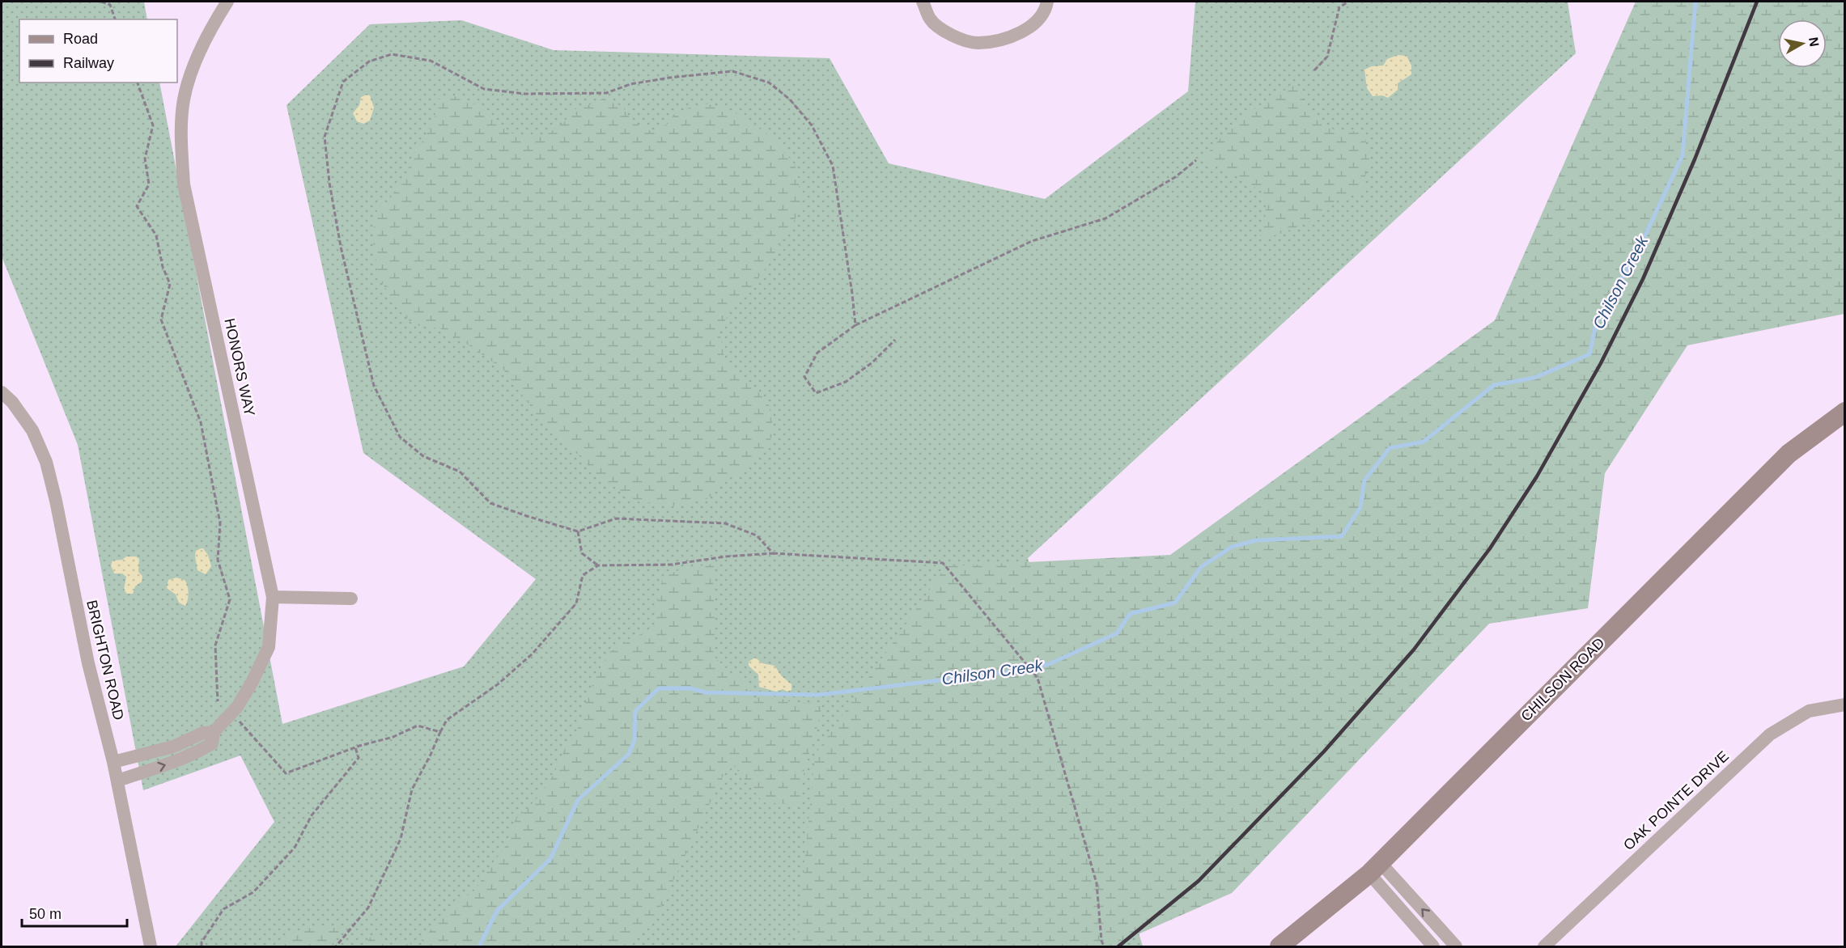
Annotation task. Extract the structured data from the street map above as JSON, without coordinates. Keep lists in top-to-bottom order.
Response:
{
  "streets": {
    "main road": ["CHILSON ROAD"],
    "street": ["HONORS WAY", "BRIGHTON ROAD", "OAK POINTE DRIVE"]
  },
  "crossings": [
    ["HONORS WAY", "BRIGHTON ROAD"]
  ],
  "water": ["Chilson Creek"],
  "legend": ["Road", "Railway"],
  "scale_bar": "50 m",
  "north": "right"
}
